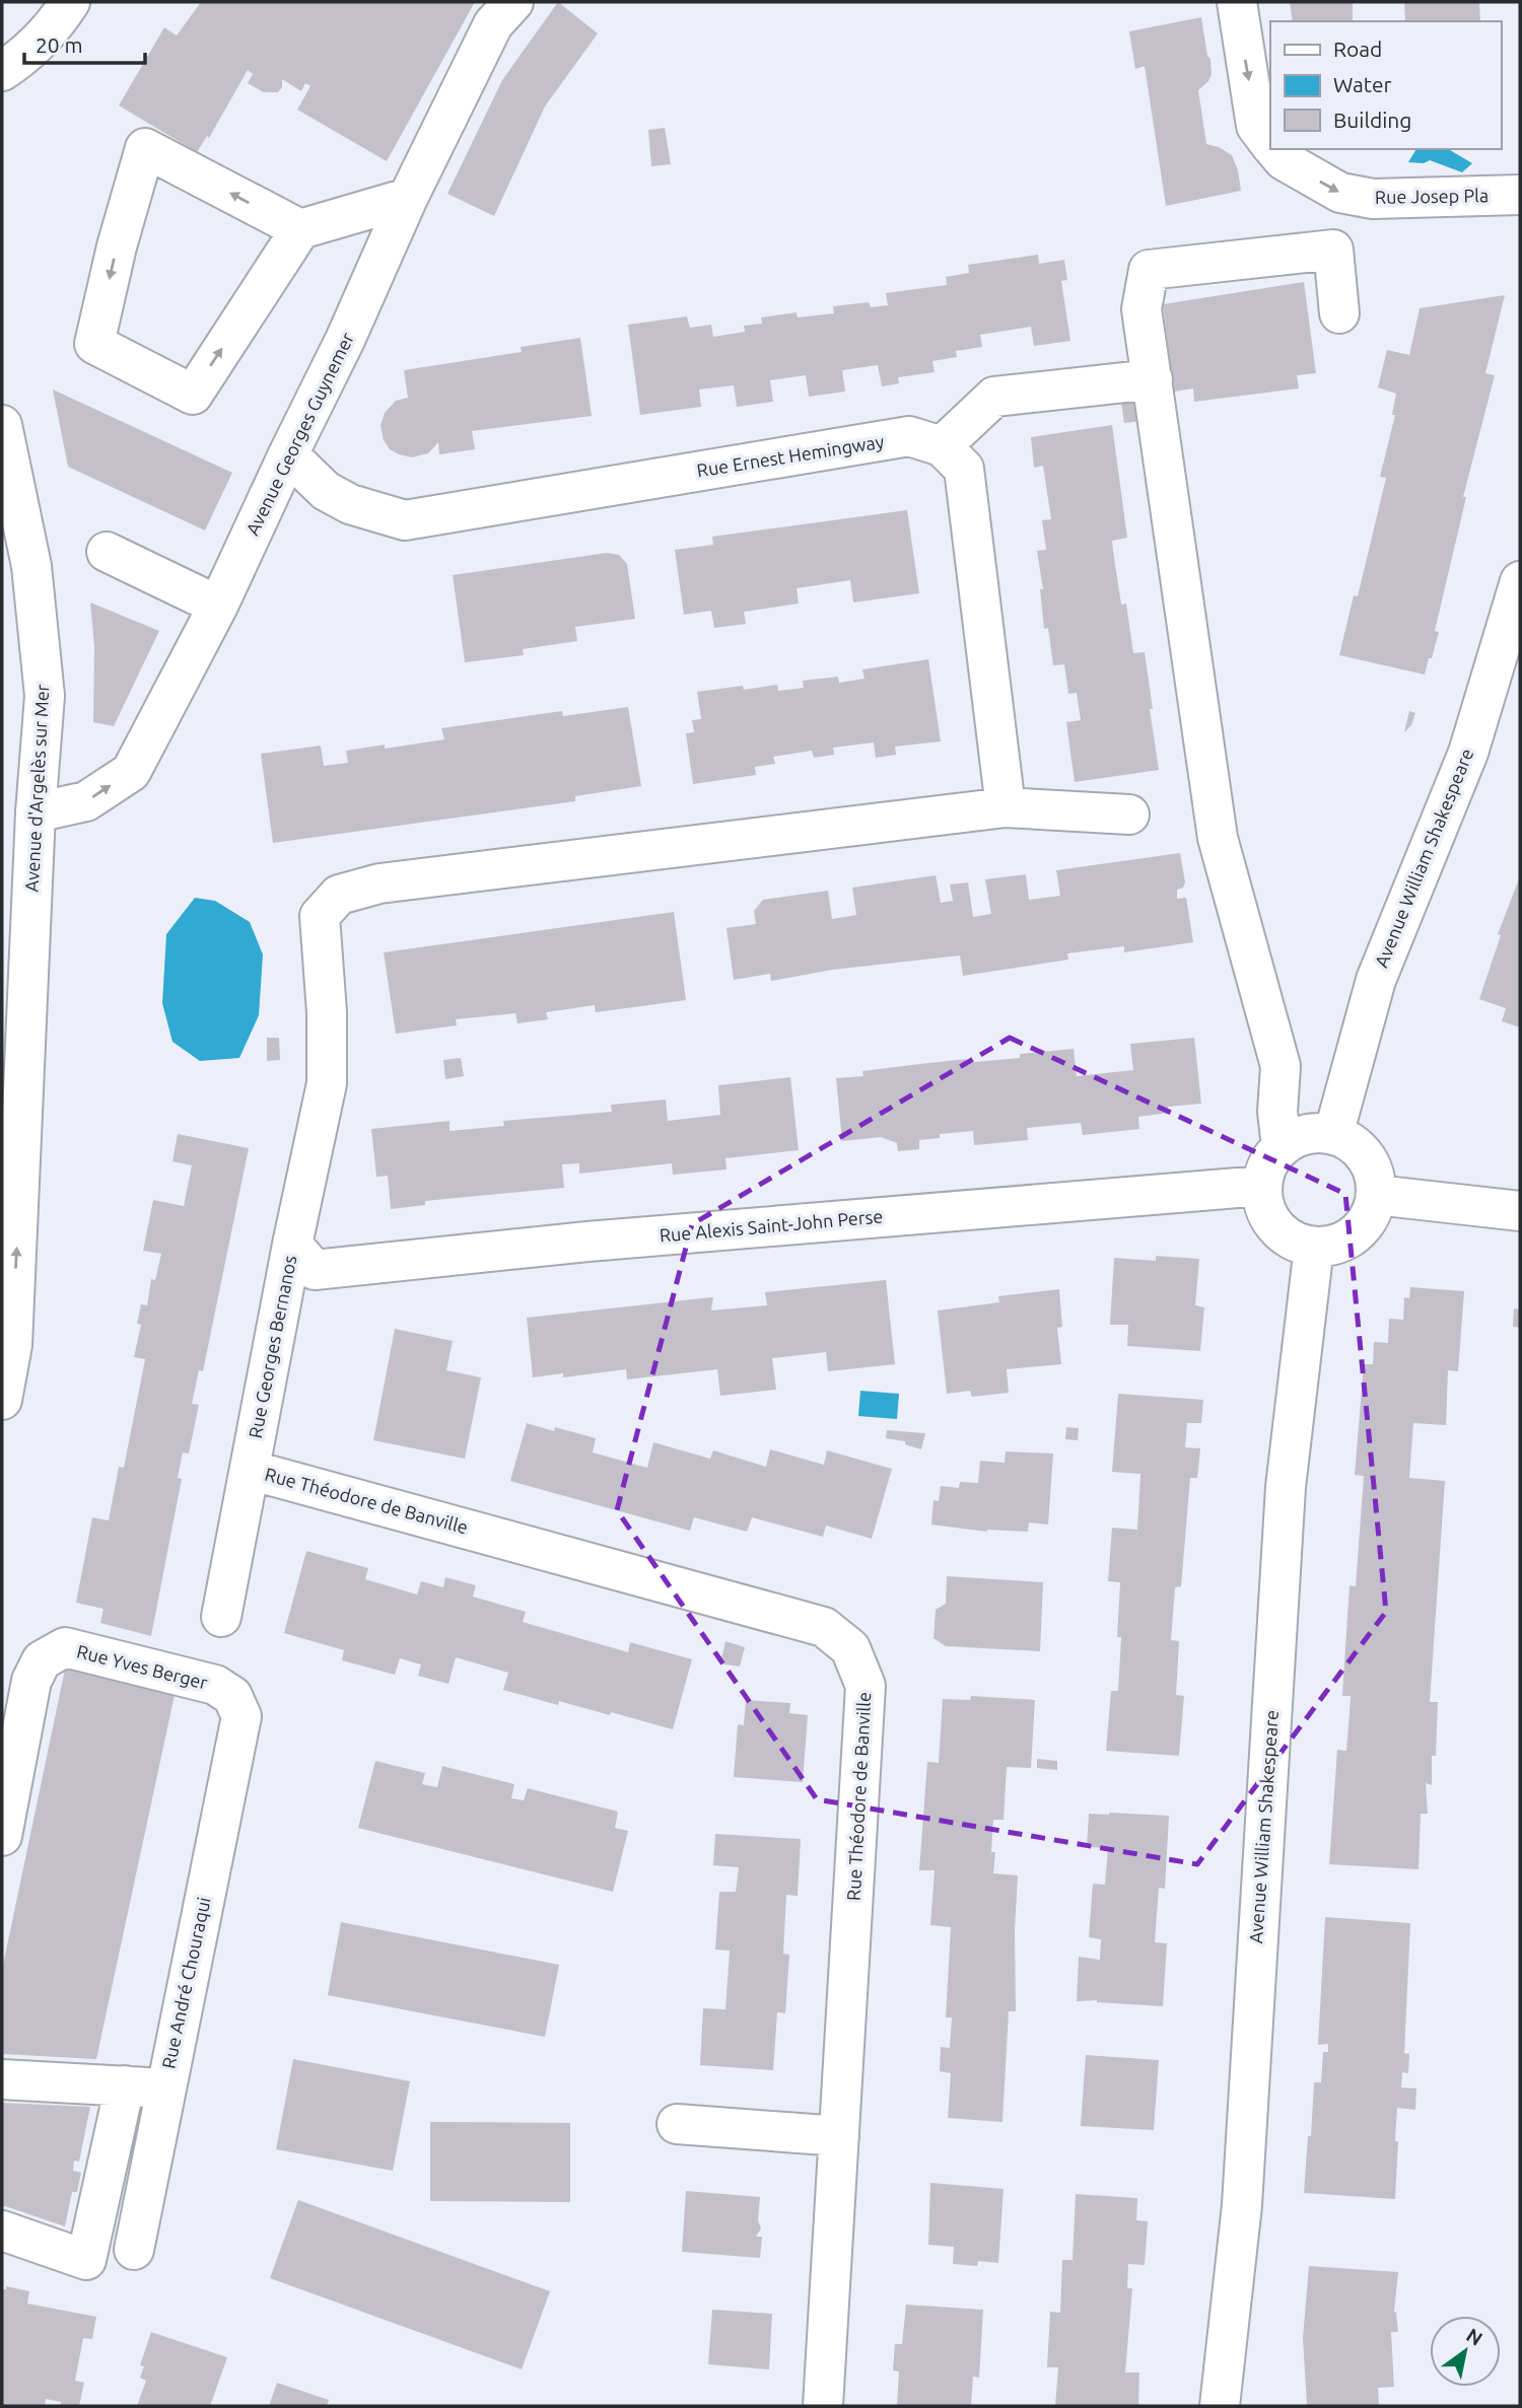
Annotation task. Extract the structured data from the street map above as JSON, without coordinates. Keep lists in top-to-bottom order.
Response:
{
  "streets": {
    "street": [
      "Rue Josep Pla",
      "Avenue Georges Guynemer",
      "Rue Ernest Hemingway",
      "Avenue d'Argelès sur Mer",
      "Avenue William Shakespeare",
      "Rue Alexis Saint-John Perse",
      "Rue Georges Bernanos",
      "Rue Théodore de Banville",
      "Rue Yves Berger",
      "Rue André Chouraqui"
    ]
  },
  "crossings": [
    ["Avenue Georges Guynemer", "Rue Ernest Hemingway"],
    ["Avenue Georges Guynemer", "Avenue d'Argelès sur Mer"],
    ["Avenue William Shakespeare", "Rue Alexis Saint-John Perse"],
    ["Rue Alexis Saint-John Perse", "Rue Georges Bernanos"],
    ["Rue Georges Bernanos", "Rue Théodore de Banville"],
    ["Rue Yves Berger", "Rue André Chouraqui"]
  ],
  "one_way": ["Rue Josep Pla"],
  "legend": ["Road", "Water", "Building"],
  "scale_bar": "20 m",
  "north": "top right"
}
